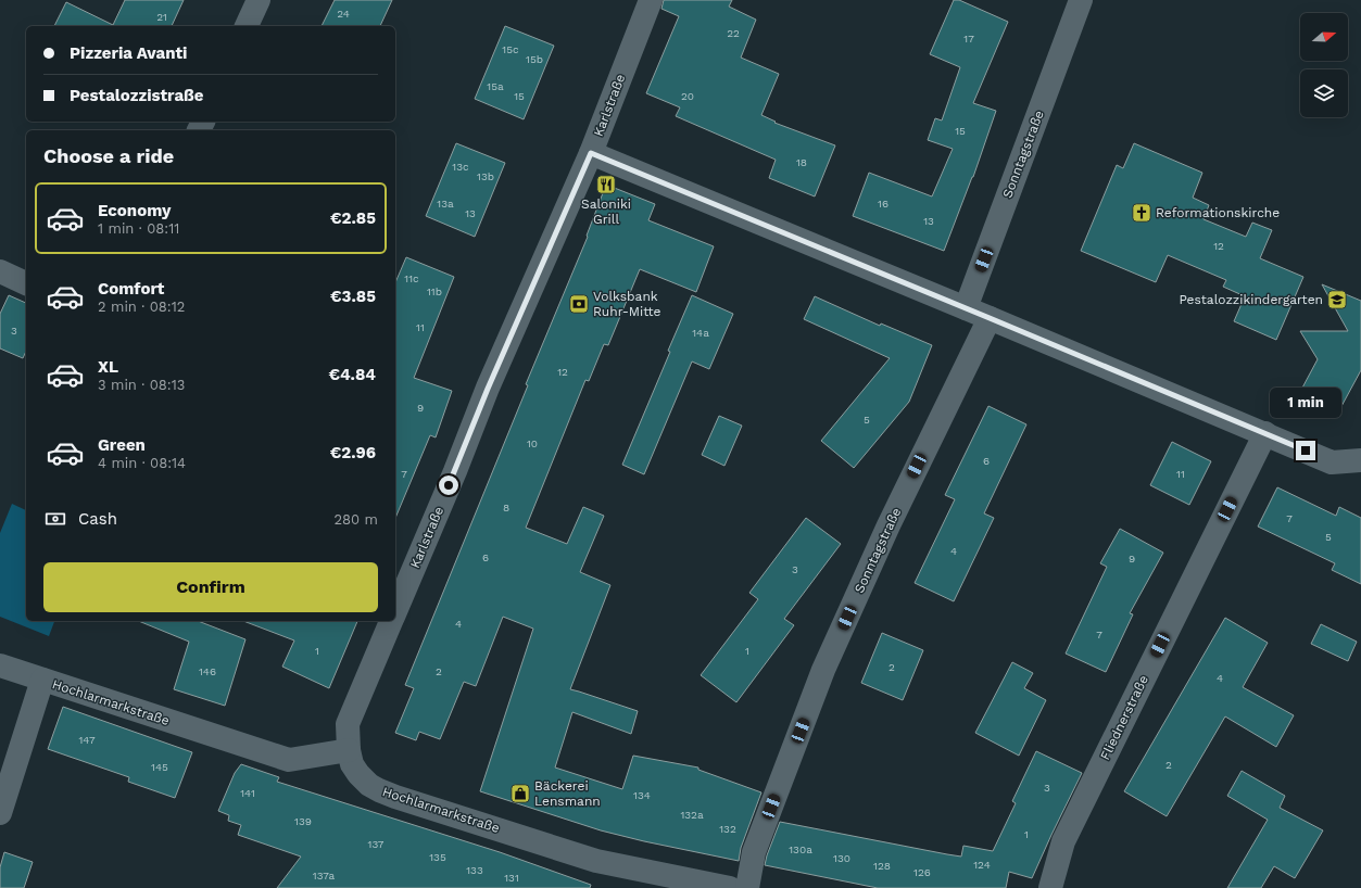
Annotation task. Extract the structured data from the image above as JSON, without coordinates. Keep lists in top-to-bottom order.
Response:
{
  "streets": {
    "street": [
      "Karlstraße",
      "Sonntagstraße",
      "Hochlarmarkstraße",
      "Fliednerstraße"
    ]
  },
  "crossings": [
    ["Karlstraße", "Hochlarmarkstraße"]
  ],
  "places": {
    "restaurant": ["Saloniki Grill"],
    "church": ["Reformationskirche"],
    "school or university": ["Pestalozzikindergarten"],
    "bank": ["Volksbank Ruhr-Mitte"],
    "shop": ["Bäckerei Lensmann"]
  },
  "house_numbers": [
    "24",
    "21",
    "22",
    "17",
    "15c",
    "15b",
    "15a",
    "15",
    "20",
    "15",
    "18",
    "13c",
    "13b",
    "13a",
    "16",
    "13",
    "13",
    "12",
    "11c",
    "11b",
    "11",
    "3",
    "14a",
    "12",
    "9",
    "5",
    "10",
    "6",
    "7",
    "11",
    "8",
    "7",
    "5",
    "4",
    "6",
    "9",
    "3",
    "4",
    "7",
    "1",
    "1",
    "2",
    "146",
    "2",
    "4",
    "147",
    "2",
    "145",
    "3",
    "141",
    "134",
    "132a",
    "139",
    "132",
    "1",
    "137",
    "130a",
    "135",
    "130",
    "124",
    "128",
    "133",
    "126",
    "137a",
    "131"
  ],
  "north": "right",
  "page": {
    "banner": ["Pizzeria Avanti", "Pestalozzistraße"],
    "heading": "Choose a ride",
    "list": [
      {
        "name": "Economy",
        "note": "1 min · 08:11",
        "value": "€2.85"
      },
      {
        "name": "Comfort",
        "note": "2 min · 08:12",
        "value": "€3.85"
      },
      {
        "name": "XL",
        "note": "3 min · 08:13",
        "value": "€4.84"
      },
      {
        "name": "Green",
        "note": "4 min · 08:14",
        "value": "€2.96"
      }
    ],
    "bubble": "1 min",
    "pay": ["Cash", "280 m"],
    "buttons": "Confirm"
  }
}
